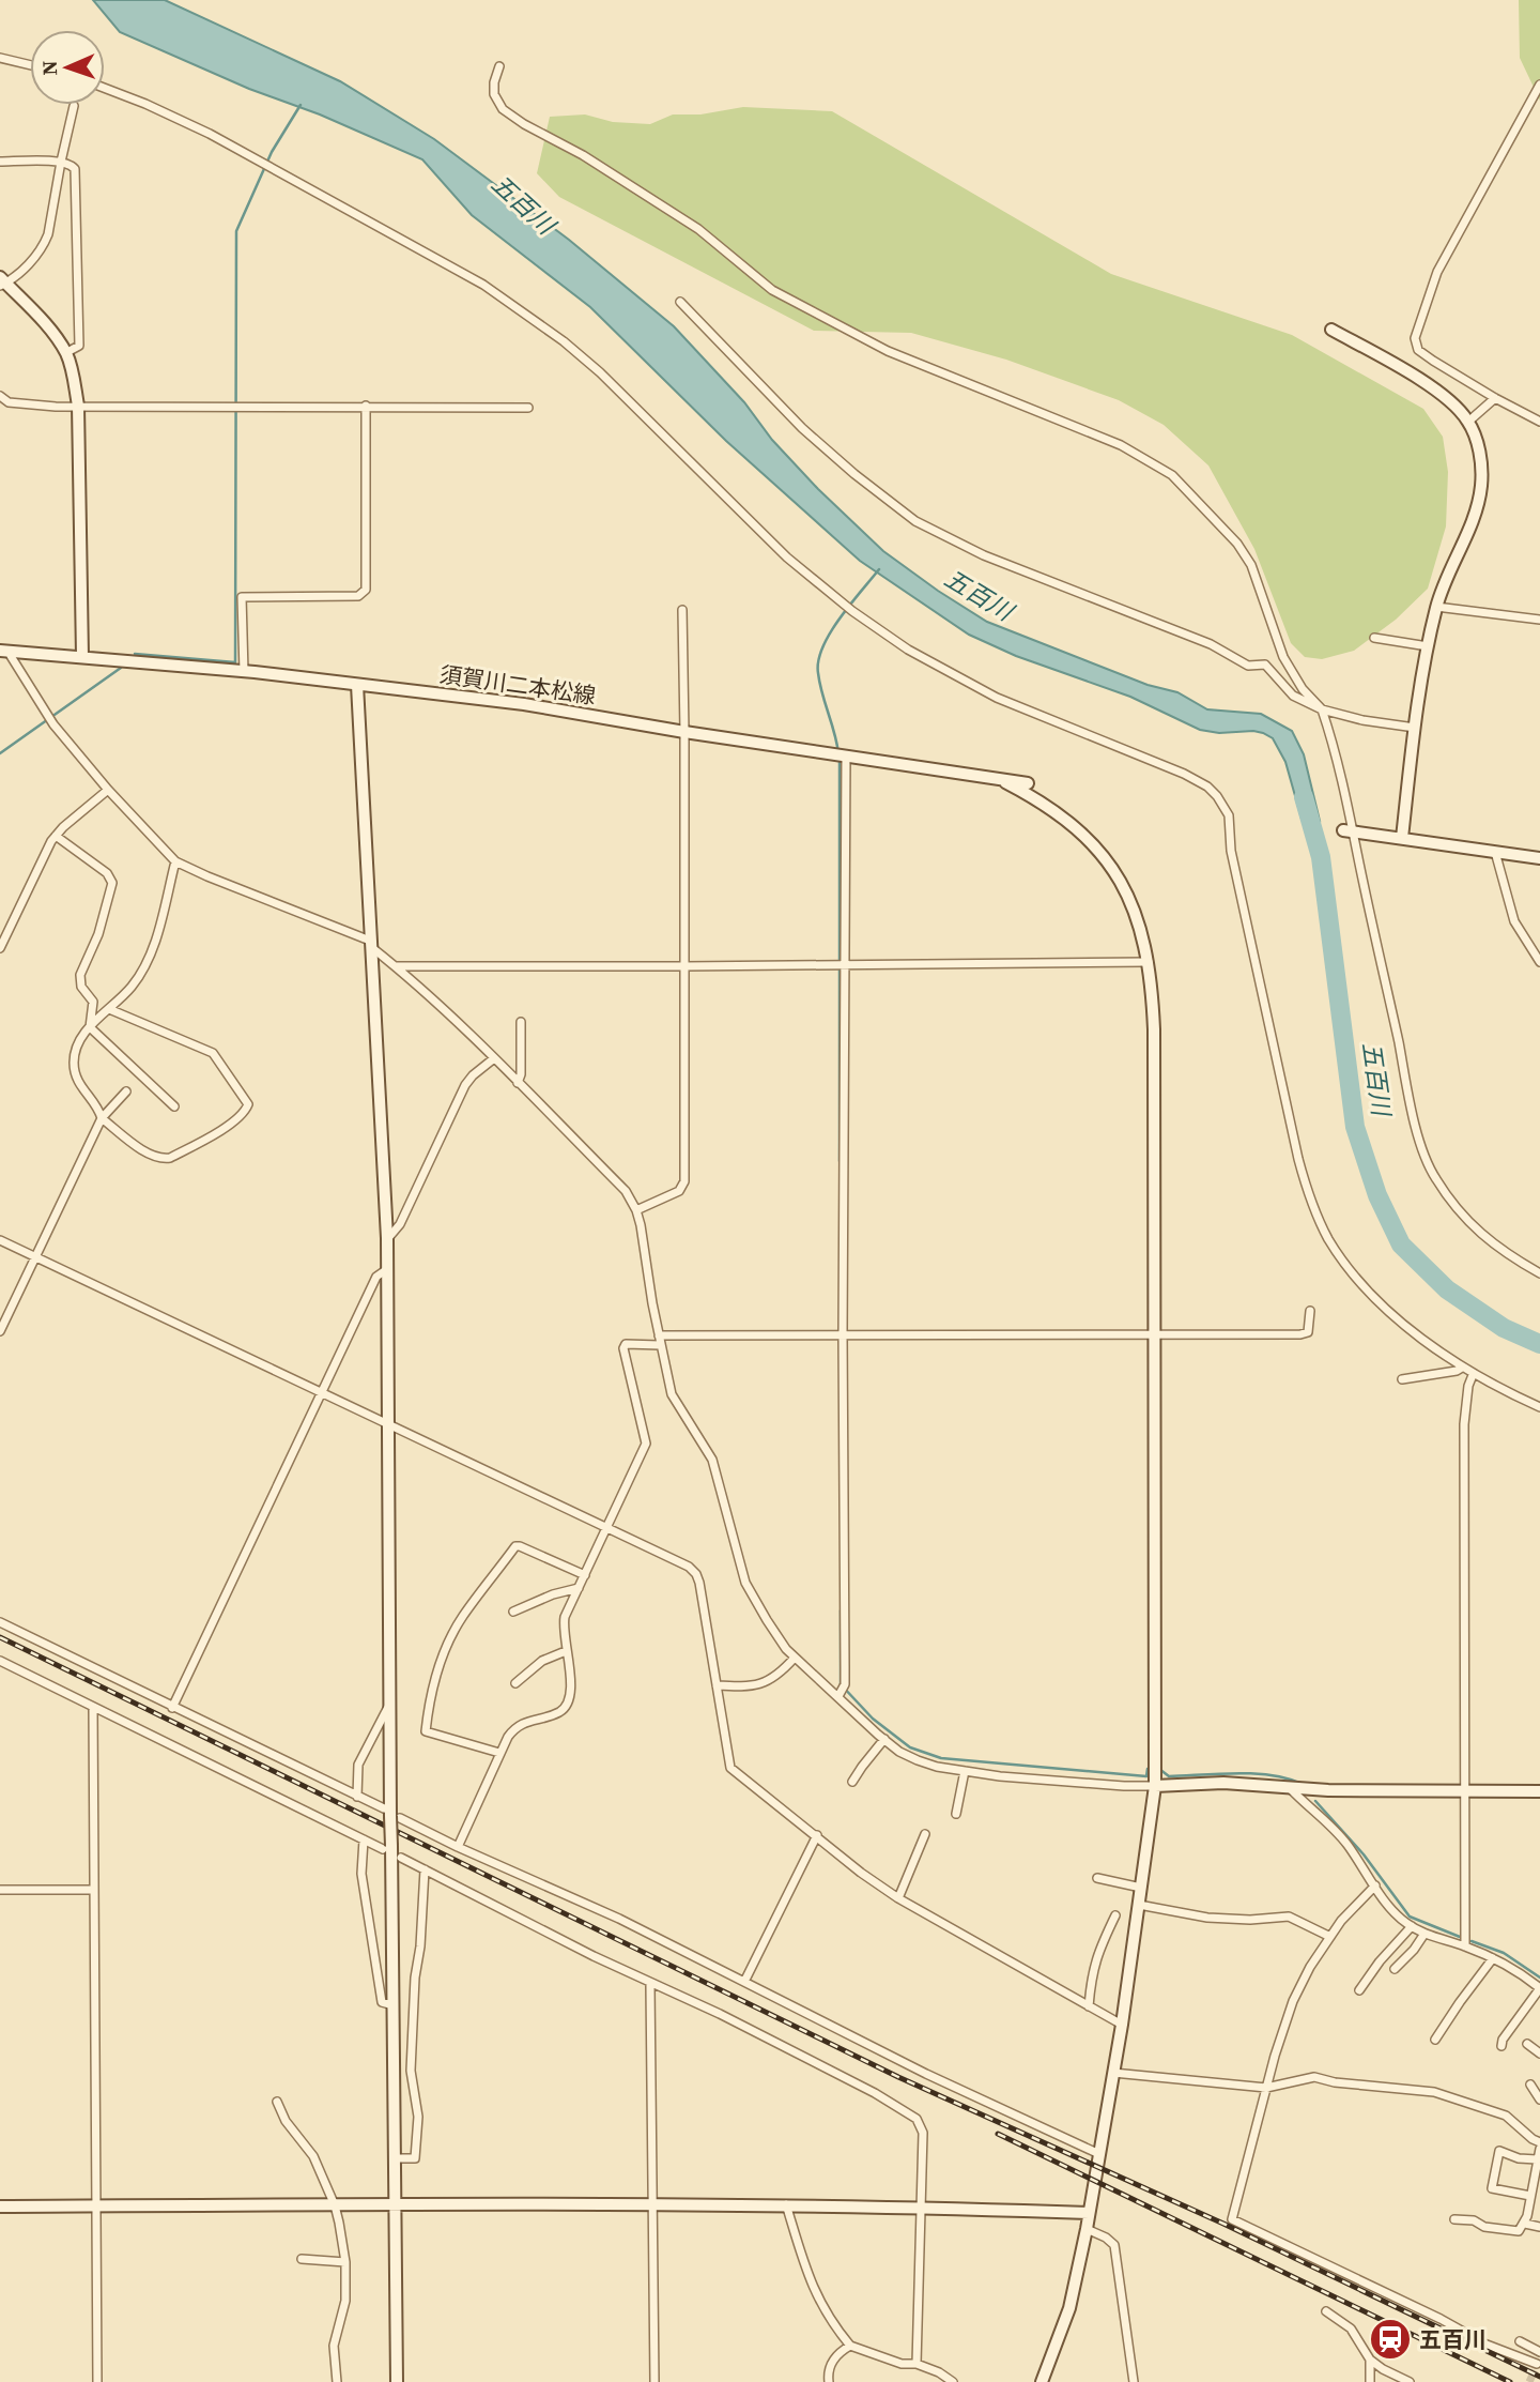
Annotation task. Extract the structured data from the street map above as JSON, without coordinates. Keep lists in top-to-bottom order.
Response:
{
  "streets": {
    "street": ["須賀川二本松線"]
  },
  "water": ["五百川"],
  "places": {
    "station": ["五百川"]
  },
  "north": "left"
}
